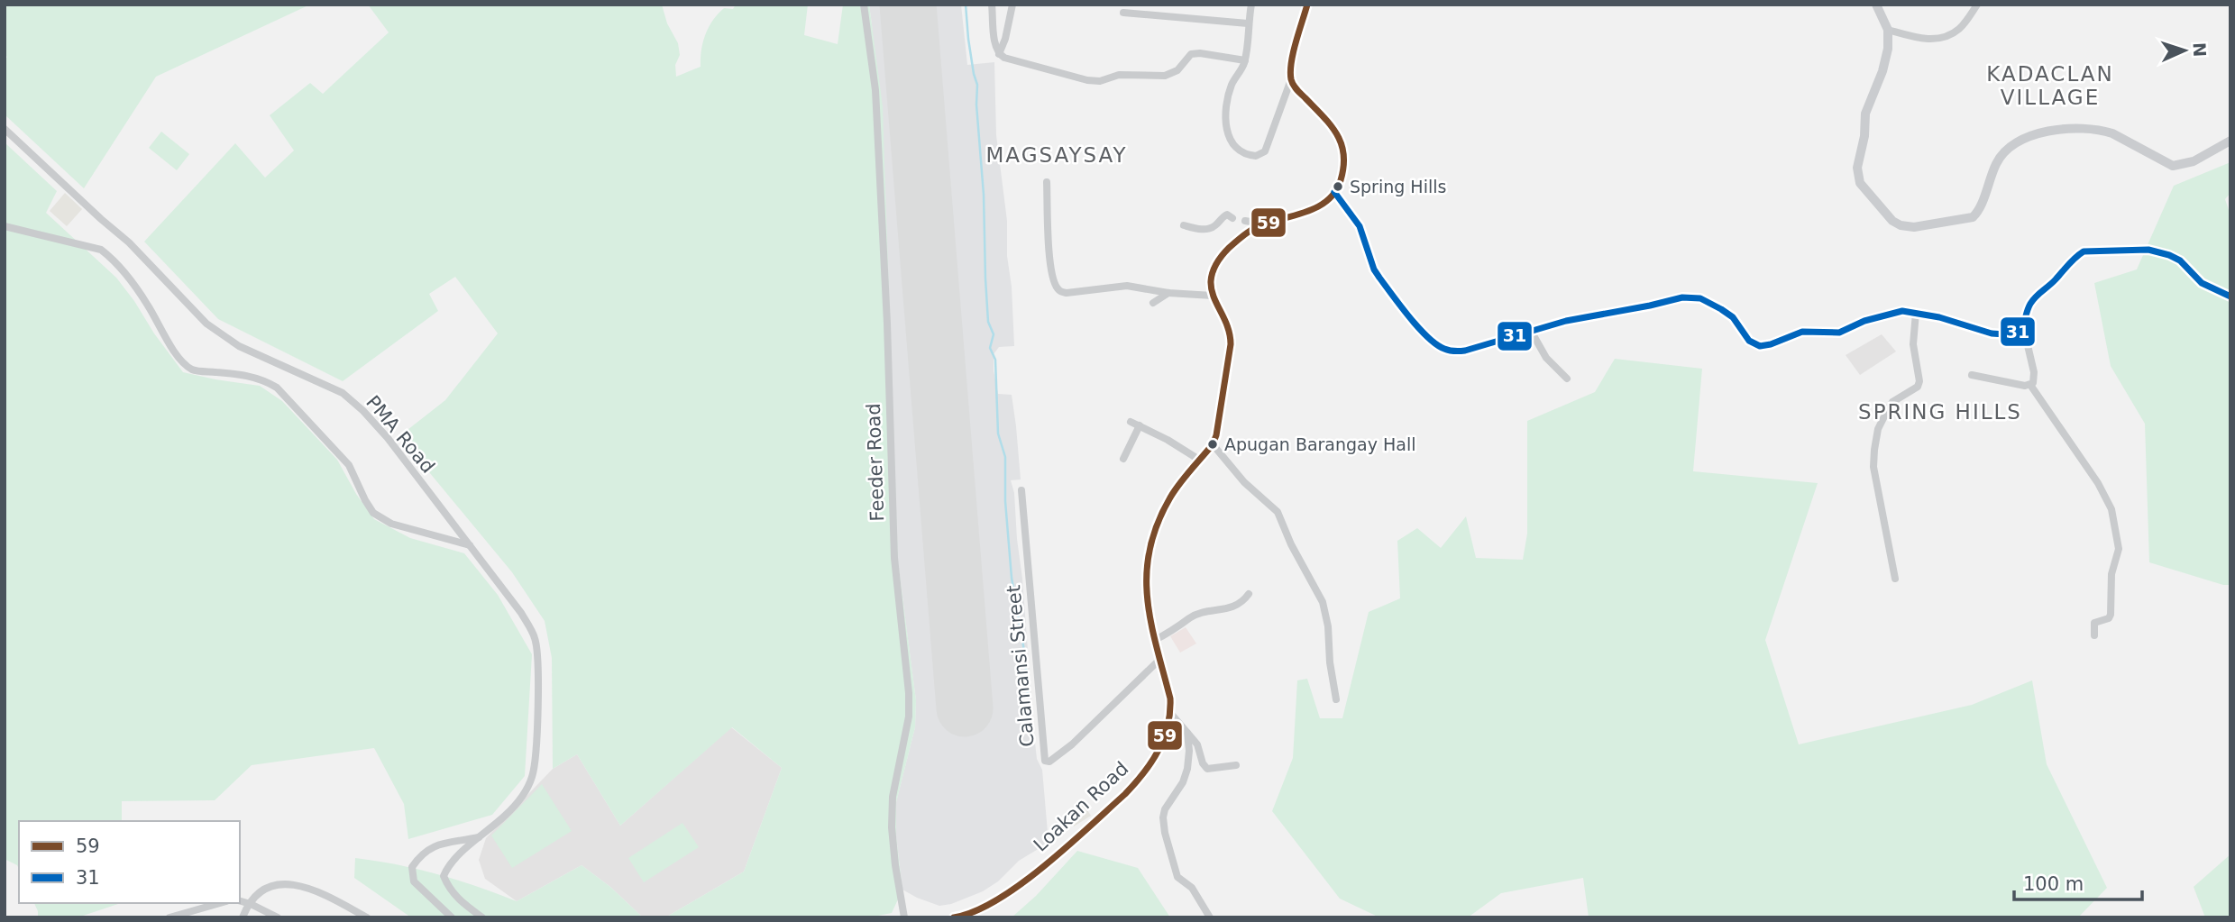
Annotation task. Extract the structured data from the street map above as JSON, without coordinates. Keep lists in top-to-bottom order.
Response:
{
  "streets": {
    "main road": ["Loakan Road"],
    "street": ["PMA Road", "Feeder Road", "Calamansi Street"]
  },
  "crossings": [
    ["Calamansi Street", "Loakan Road"]
  ],
  "districts": ["KADACLAN VILLAGE", "MAGSAYSAY", "SPRING HILLS"],
  "places": ["Spring Hills", "Apugan Barangay Hall"],
  "lines": ["transit line 59", "transit line 31"],
  "legend": ["59", "31"],
  "scale_bar": "100 m",
  "north": "right"
}
